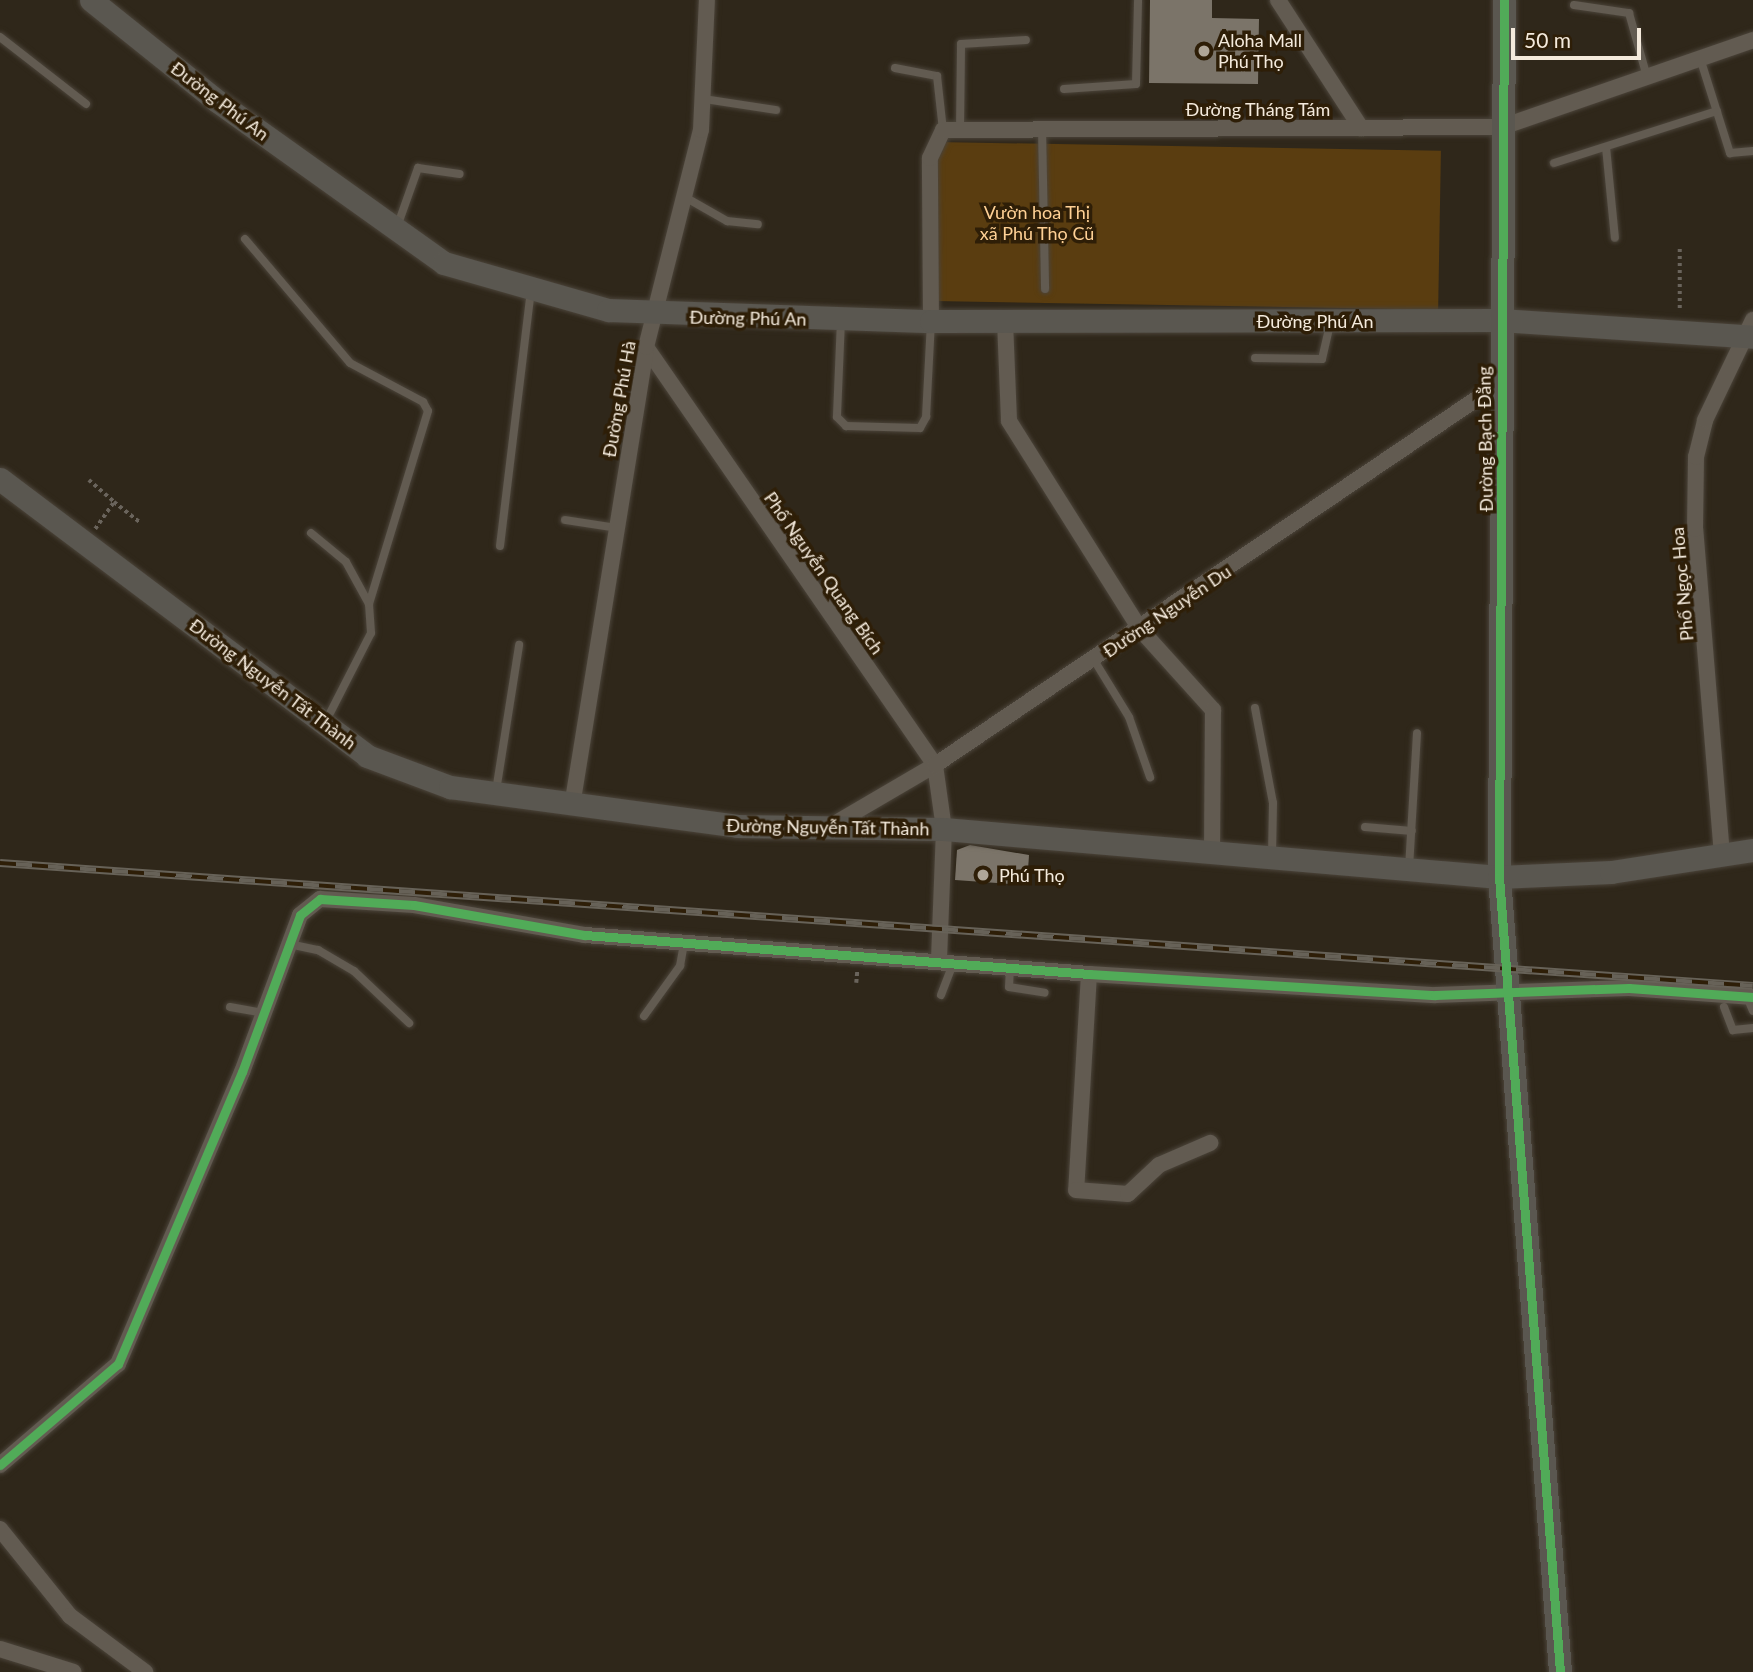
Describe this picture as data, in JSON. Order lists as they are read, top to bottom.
{
  "streets": {
    "street": [
      "Đường Phú An",
      "Đường Tháng Tám",
      "Đường Phú Hà",
      "Đường Bạch Đằng",
      "Phố Nguyễn Quang Bích",
      "Phố Ngọc Hoa",
      "Đường Nguyễn Du",
      "Đường Nguyễn Tất Thành"
    ]
  },
  "crossings": [
    ["Đường Phú An", "Đường Phú Hà"],
    ["Đường Phú An", "Đường Bạch Đằng"],
    ["Đường Tháng Tám", "Đường Bạch Đằng"],
    ["Đường Phú Hà", "Phố Nguyễn Quang Bích"],
    ["Đường Phú Hà", "Đường Nguyễn Tất Thành"],
    ["Đường Bạch Đằng", "Đường Nguyễn Du"],
    ["Đường Bạch Đằng", "Đường Nguyễn Tất Thành"],
    ["Phố Nguyễn Quang Bích", "Đường Nguyễn Du"],
    ["Phố Nguyễn Quang Bích", "Đường Nguyễn Tất Thành"],
    ["Phố Ngọc Hoa", "Đường Nguyễn Tất Thành"],
    ["Đường Nguyễn Du", "Đường Nguyễn Tất Thành"]
  ],
  "parks": ["Vườn hoa Thị xã Phú Thọ Cũ"],
  "places": ["Aloha Mall Phú Thọ", "Phú Thọ"],
  "scale_bar": "50 m"
}
